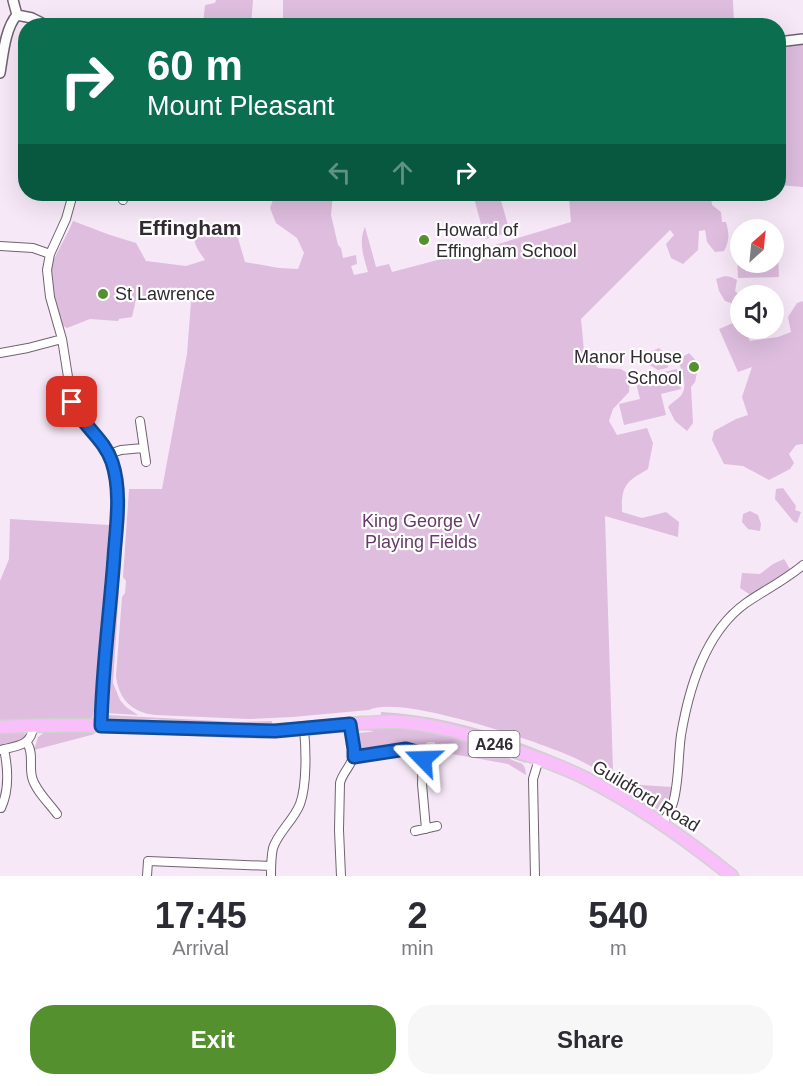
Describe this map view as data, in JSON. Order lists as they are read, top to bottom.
{
  "streets": {
    "main road": ["A246", "Guildford Road"]
  },
  "districts": ["Effingham"],
  "parks": ["King George V Playing Fields"],
  "places": ["Howard of Effingham School", "St Lawrence", "Manor House School"],
  "north": "top right",
  "page": {
    "turn": ["60 m", "Mount Pleasant"],
    "eta": [
      "17:45",
      "Arrival",
      "2",
      "min",
      "540",
      "m"
    ],
    "buttons": ["Exit", "Share"]
  }
}
